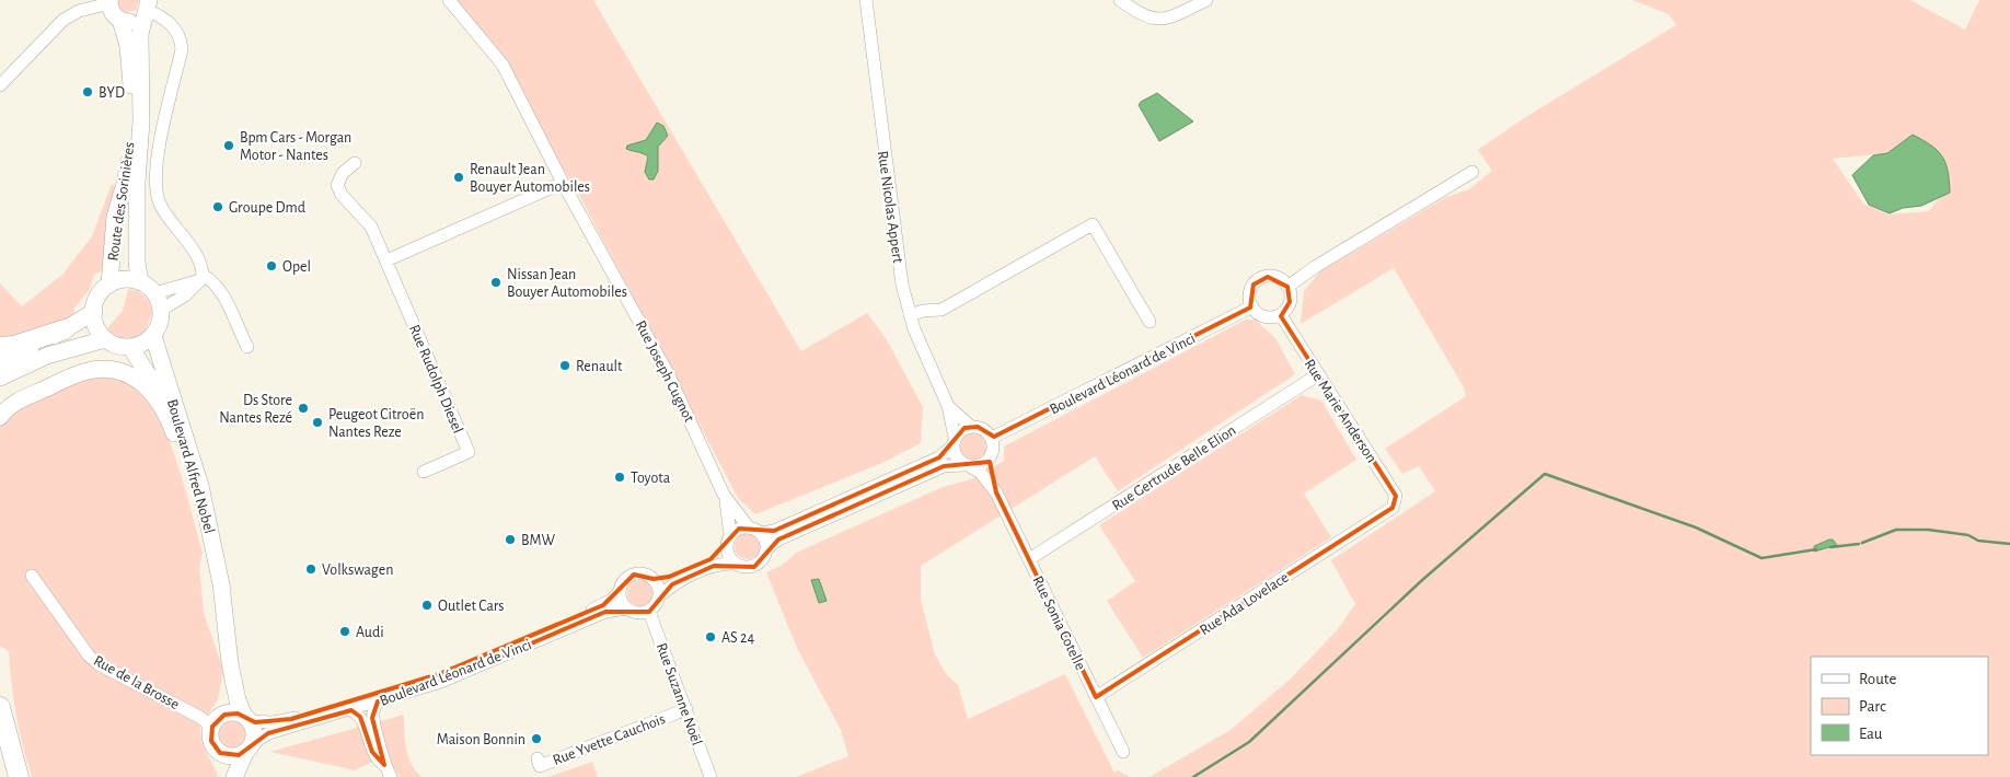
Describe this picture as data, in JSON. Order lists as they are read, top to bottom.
{
  "streets": {
    "main road": ["Route des Sorinières", "Boulevard Alfred Nobel"],
    "street": [
      "Rue Nicolas Appert",
      "Rue Joseph Cugnot",
      "Boulevard Léonard de Vinci",
      "Rue Rudolph Diesel",
      "Rue Marie Anderson",
      "Rue Gertrude Belle Elion",
      "Rue Ada Lovelace",
      "Rue Sonia Cotelle",
      "Rue de la Brosse",
      "Rue Suzanne Noël",
      "Rue Yvette Cauchois"
    ]
  },
  "crossings": [
    ["Route des Sorinières", "Boulevard Alfred Nobel"],
    ["Boulevard Léonard de Vinci", "Rue Marie Anderson"],
    ["Boulevard Léonard de Vinci", "Boulevard Alfred Nobel"],
    ["Boulevard Léonard de Vinci", "Rue de la Brosse"],
    ["Boulevard Léonard de Vinci", "Rue Suzanne Noël"],
    ["Rue Marie Anderson", "Rue Gertrude Belle Elion"],
    ["Rue Marie Anderson", "Rue Ada Lovelace"],
    ["Boulevard Alfred Nobel", "Rue de la Brosse"],
    ["Rue Gertrude Belle Elion", "Rue Sonia Cotelle"],
    ["Rue Ada Lovelace", "Rue Sonia Cotelle"],
    ["Rue Suzanne Noël", "Rue Yvette Cauchois"]
  ],
  "places": [
    "BYD",
    "Bpm Cars - Morgan Motor - Nantes",
    "Renault Jean Bouyer Automobiles",
    "Groupe Dmd",
    "Opel",
    "Nissan Jean Bouyer Automobiles",
    "Renault",
    "Ds Store Nantes Rezé",
    "Peugeot Citroën Nantes Reze",
    "Toyota",
    "BMW",
    "Volkswagen",
    "Outlet Cars",
    "Audi",
    "AS 24",
    "Maison Bonnin"
  ],
  "legend": ["Route", "Parc", "Eau"]
}
